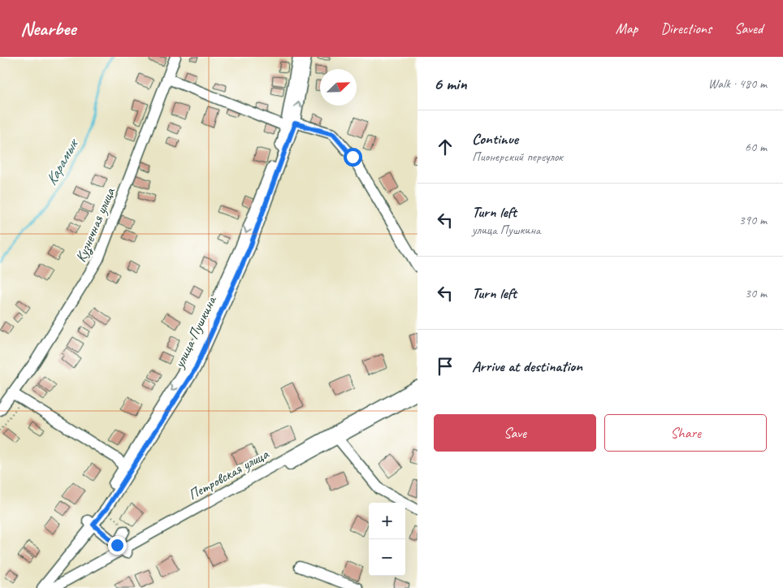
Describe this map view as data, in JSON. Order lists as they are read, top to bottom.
{
  "streets": {
    "street": ["Кузнечная улица", "улица Пушкина", "Петровская улица"]
  },
  "water": ["Карамык"],
  "north": "top right",
  "page": {
    "header": "Nearbee",
    "nav": ["Map", "Directions", "Saved"],
    "heading": ["6 min", "Walk · 480 m"],
    "list": [
      ["Continue", "Пионерский переулок", "60 m"],
      ["Turn left", "улица Пушкина", "390 m"],
      ["Turn left", "30 m"],
      "Arrive at destination"
    ],
    "buttons": ["Save", "Share"],
    "map_buttons": ["+", "−"]
  }
}
